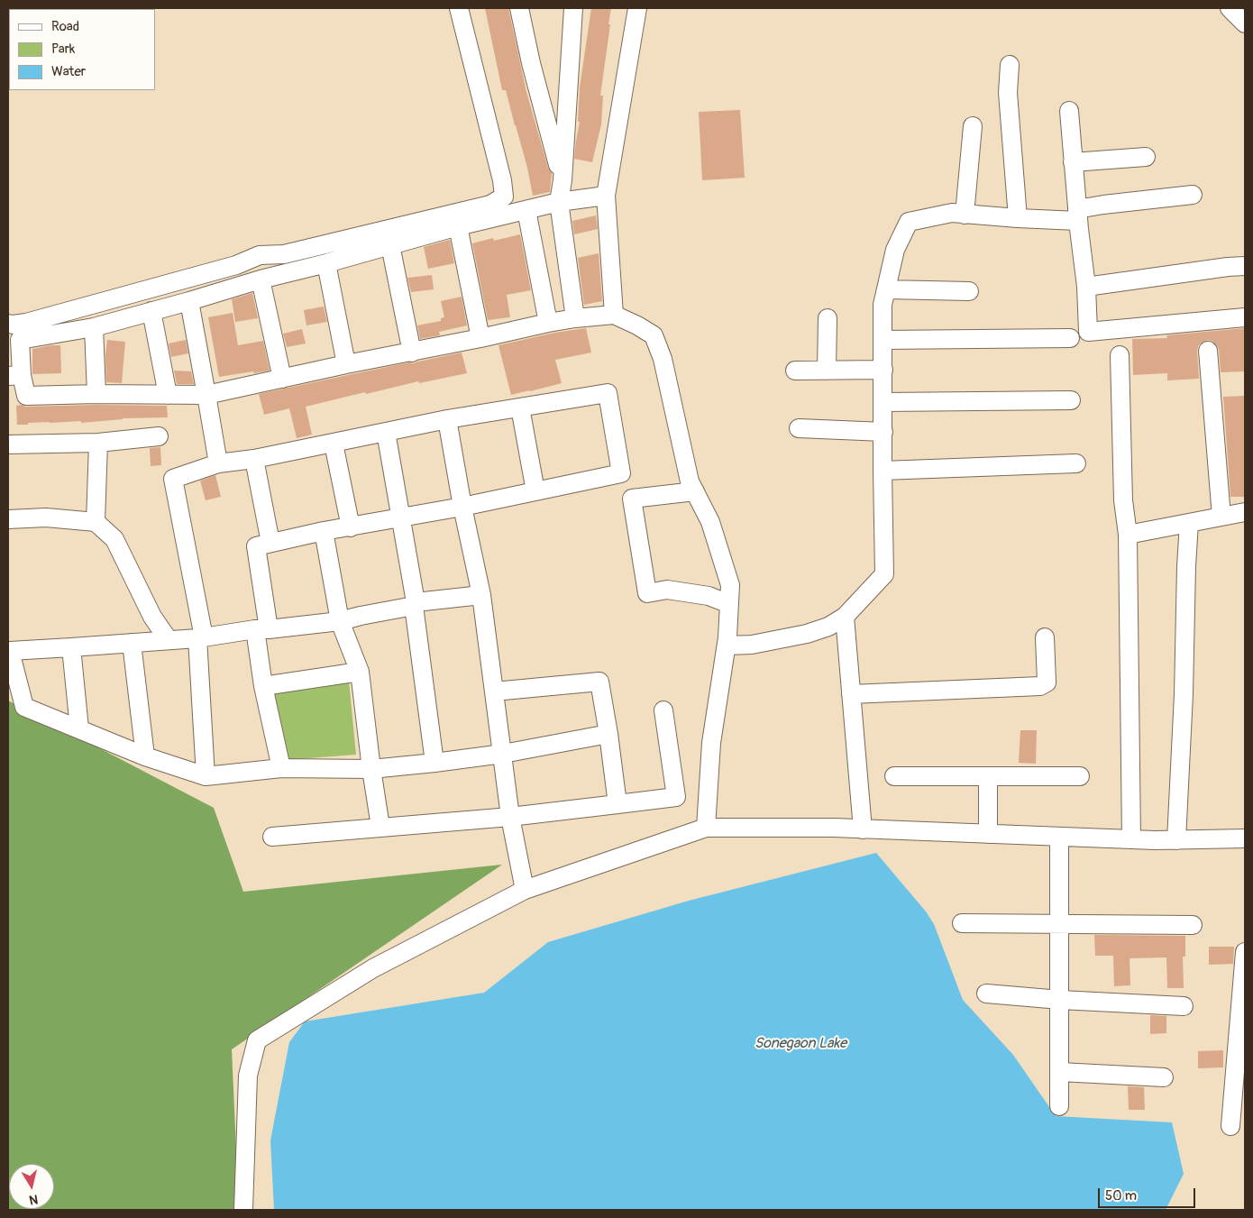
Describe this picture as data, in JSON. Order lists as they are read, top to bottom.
{
  "water": ["Sonegaon Lake"],
  "legend": ["Road", "Park", "Water"],
  "scale_bar": "50 m",
  "north": "bottom"
}
